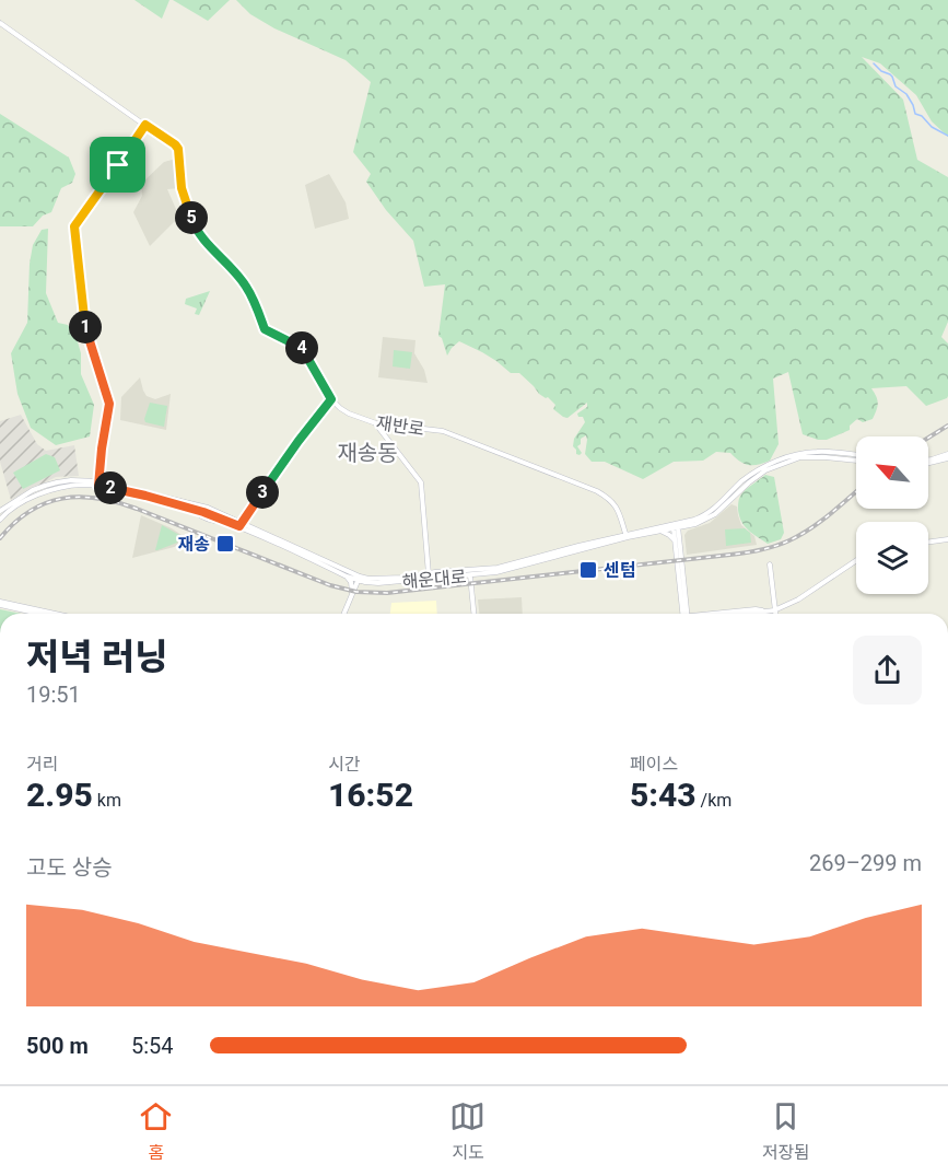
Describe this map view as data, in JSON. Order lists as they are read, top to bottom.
{
  "streets": {
    "main road": ["재반로", "해운대로"]
  },
  "crossings": [
    ["재반로", "해운대로"]
  ],
  "districts": ["재송동"],
  "places": {
    "transit": ["재송", "센텀"]
  },
  "north": "top left",
  "page": {
    "pins": [
      "5",
      "1",
      "4",
      "2",
      "3"
    ],
    "heading": ["저녁 러닝", "19:51"],
    "stats": [
      ["거리", "2.95 km"],
      ["시간", "16:52"],
      ["페이스", "5:43 /km"]
    ],
    "chart": ["고도 상승", "269–299 m"],
    "list": [
      {
        "name": "500 m",
        "note": "5:54"
      }
    ],
    "tabs": ["홈", "지도", "저장됨"]
  }
}
